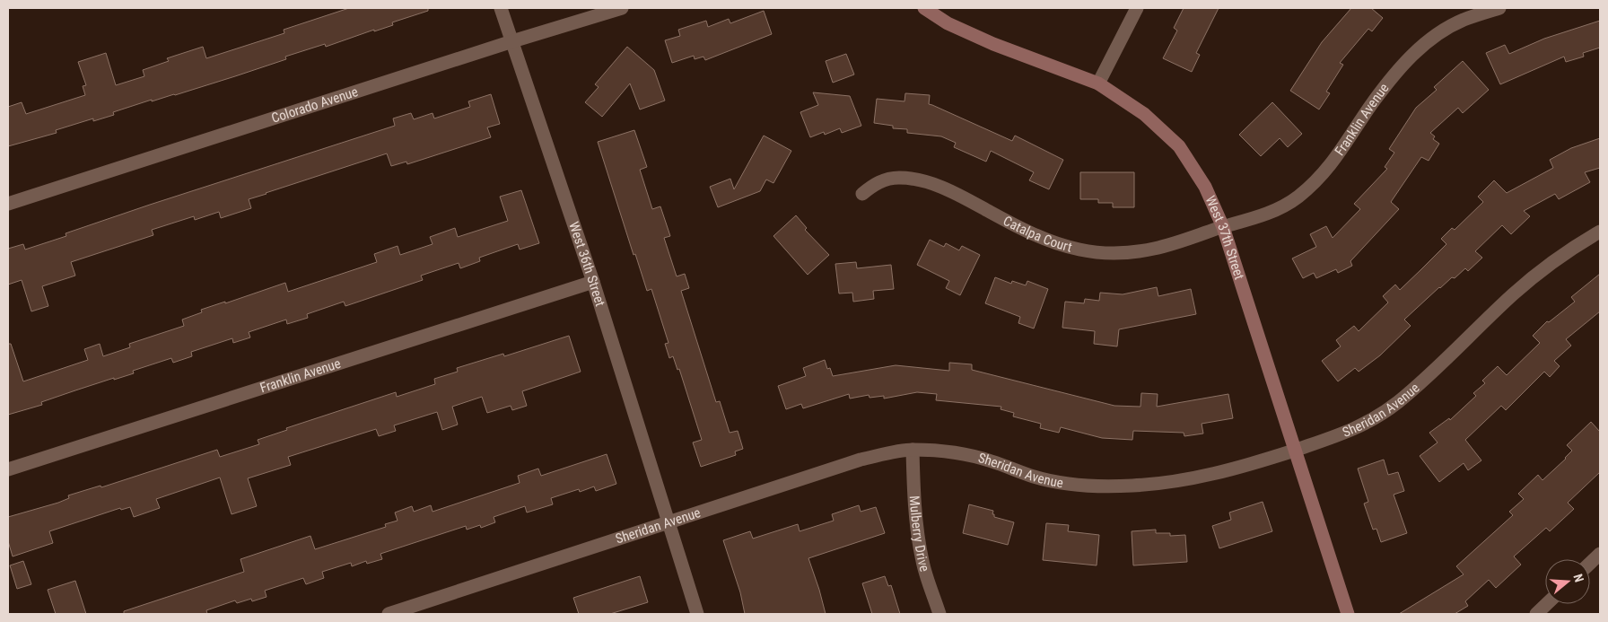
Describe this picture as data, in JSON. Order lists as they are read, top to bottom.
{
  "streets": {
    "street": [
      "Colorado Avenue",
      "Franklin Avenue",
      "Catalpa Court",
      "West 37th Street",
      "West 36th Street",
      "Sheridan Avenue",
      "Mulberry Drive"
    ]
  },
  "crossings": [
    ["Colorado Avenue", "West 36th Street"],
    ["Franklin Avenue", "Catalpa Court"],
    ["Franklin Avenue", "West 37th Street"],
    ["Franklin Avenue", "West 36th Street"],
    ["Catalpa Court", "West 37th Street"],
    ["West 37th Street", "Sheridan Avenue"],
    ["West 36th Street", "Sheridan Avenue"],
    ["Sheridan Avenue", "Mulberry Drive"]
  ],
  "north": "right"
}
